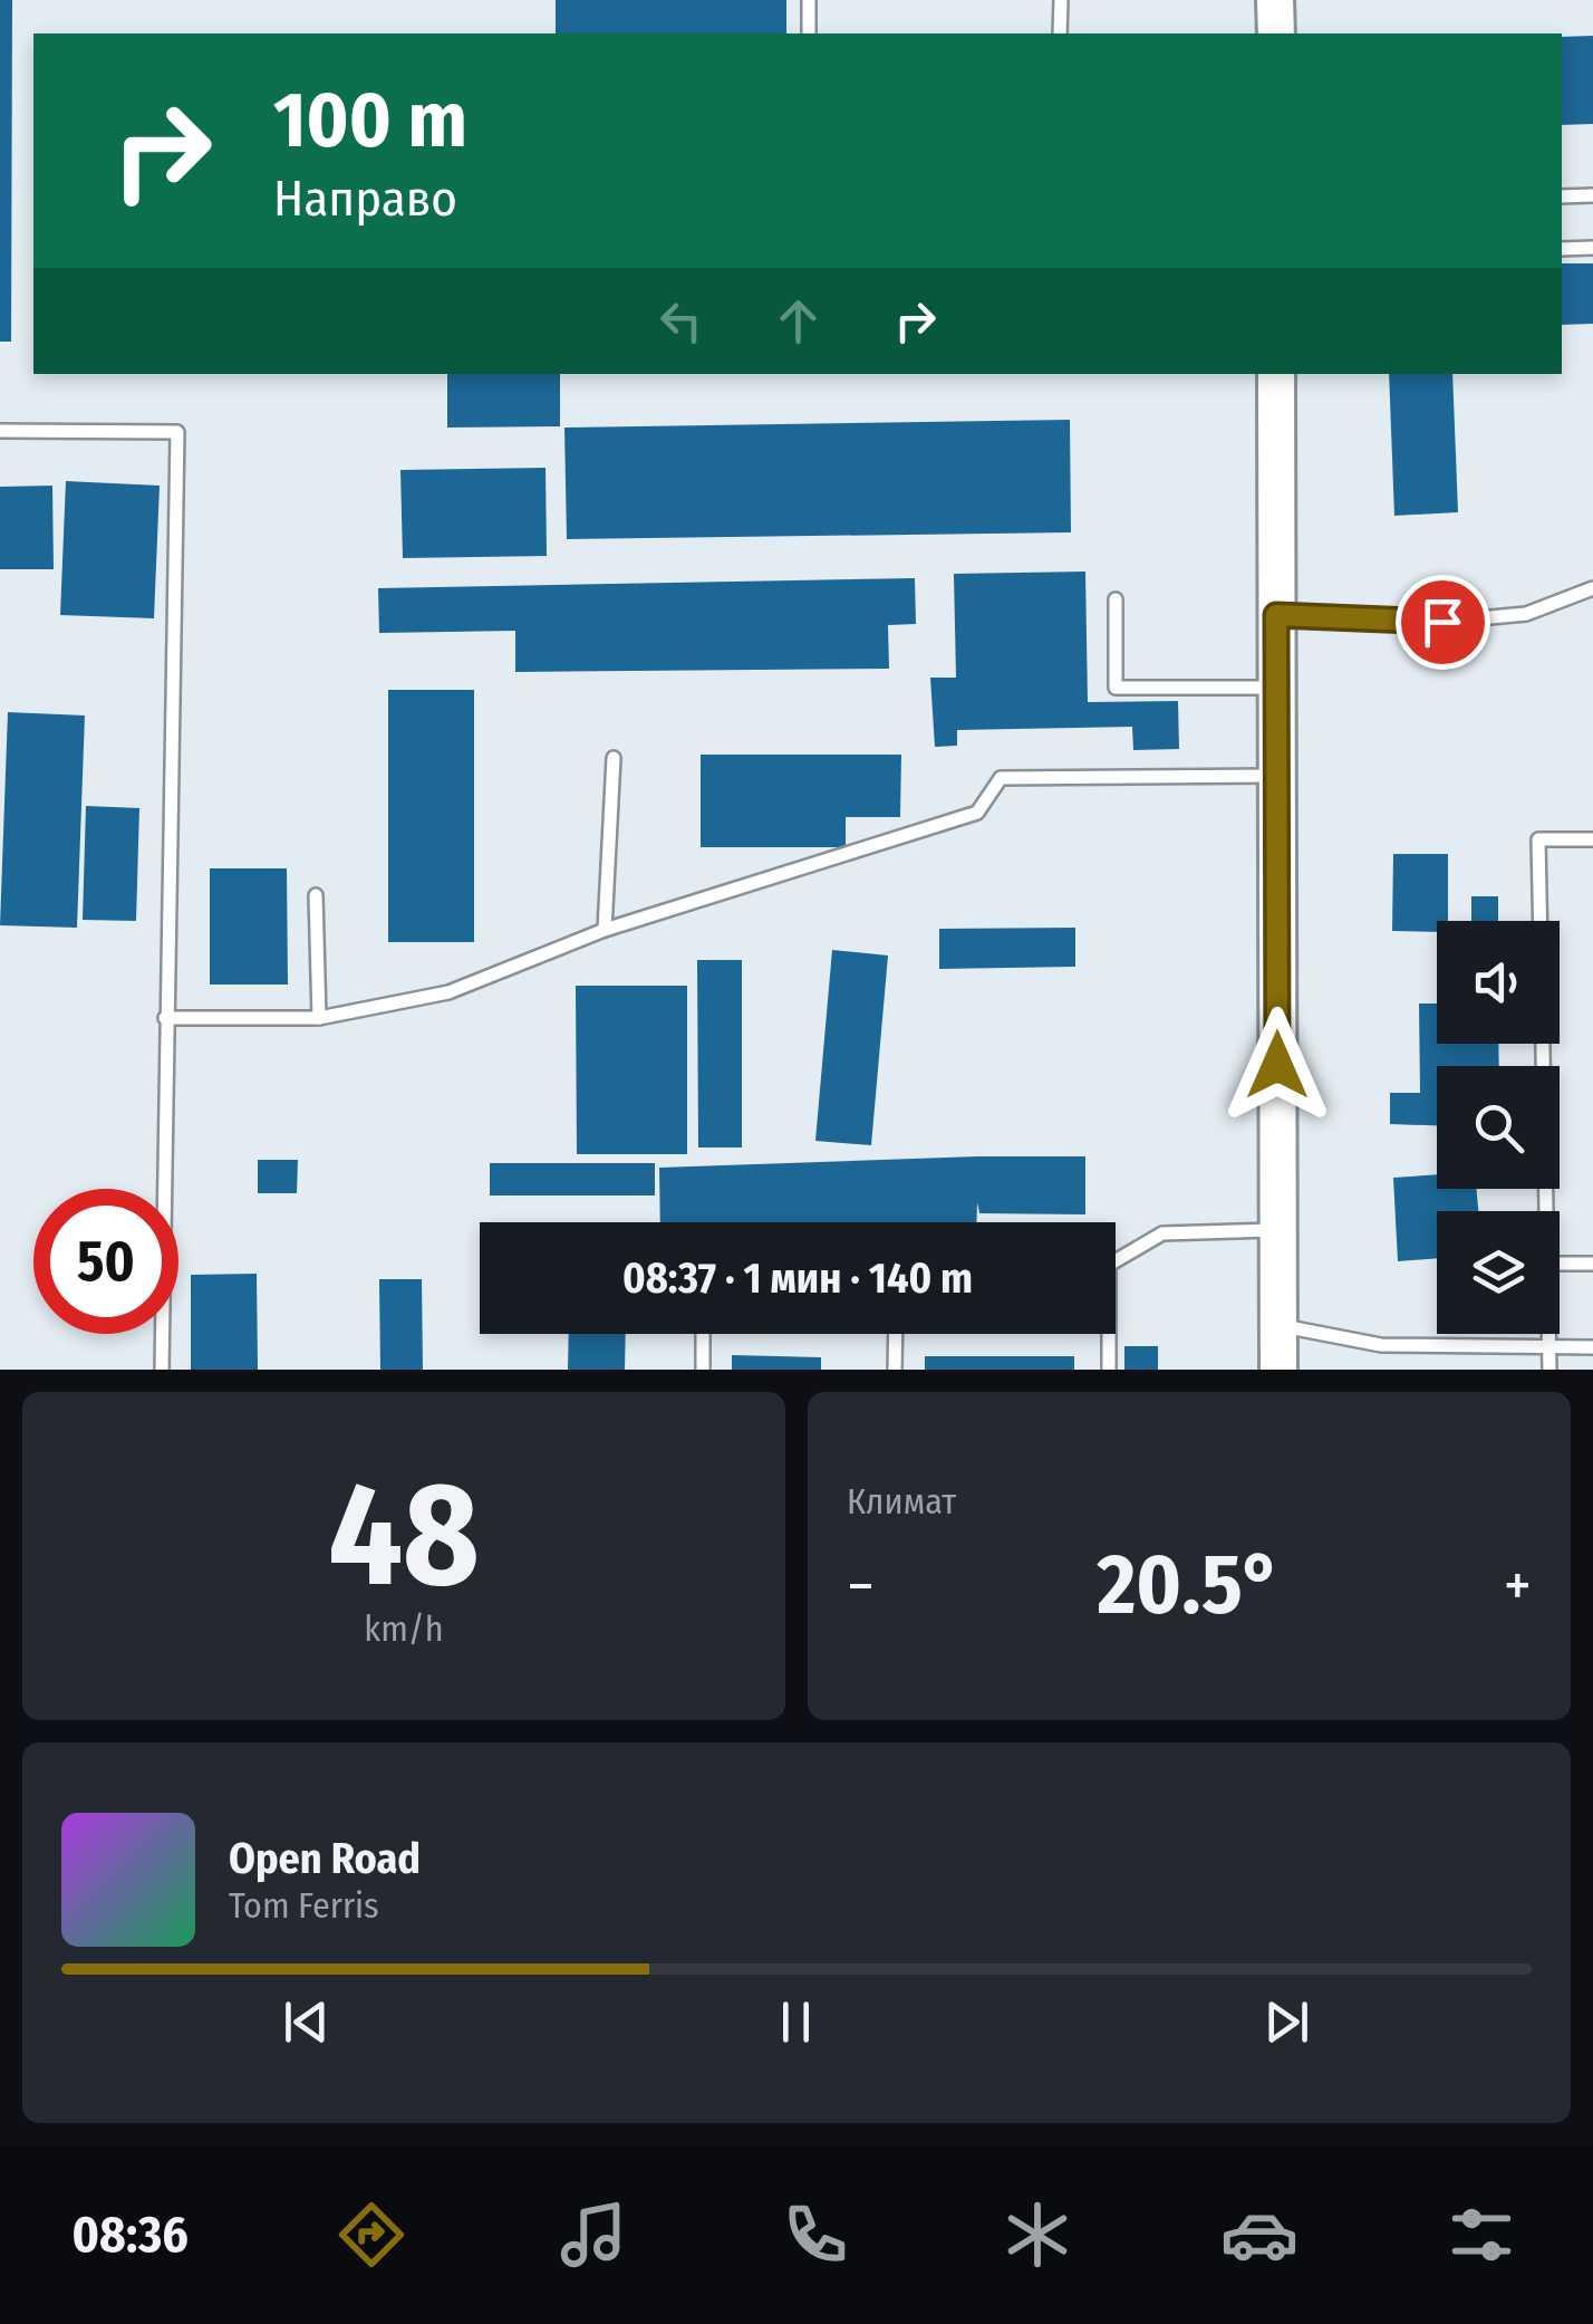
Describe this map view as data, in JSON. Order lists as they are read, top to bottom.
{
  "page": {
    "turn": ["100 m", "Направо"],
    "limit": "50",
    "trip": "08:37 · 1 мин · 140 m",
    "tile": [
      ["48", "km/h"],
      "Климат"
    ],
    "heat": ["−", "20.5°", "+"],
    "song": ["Open Road", "Tom Ferris"],
    "tabs": "08:36"
  }
}
